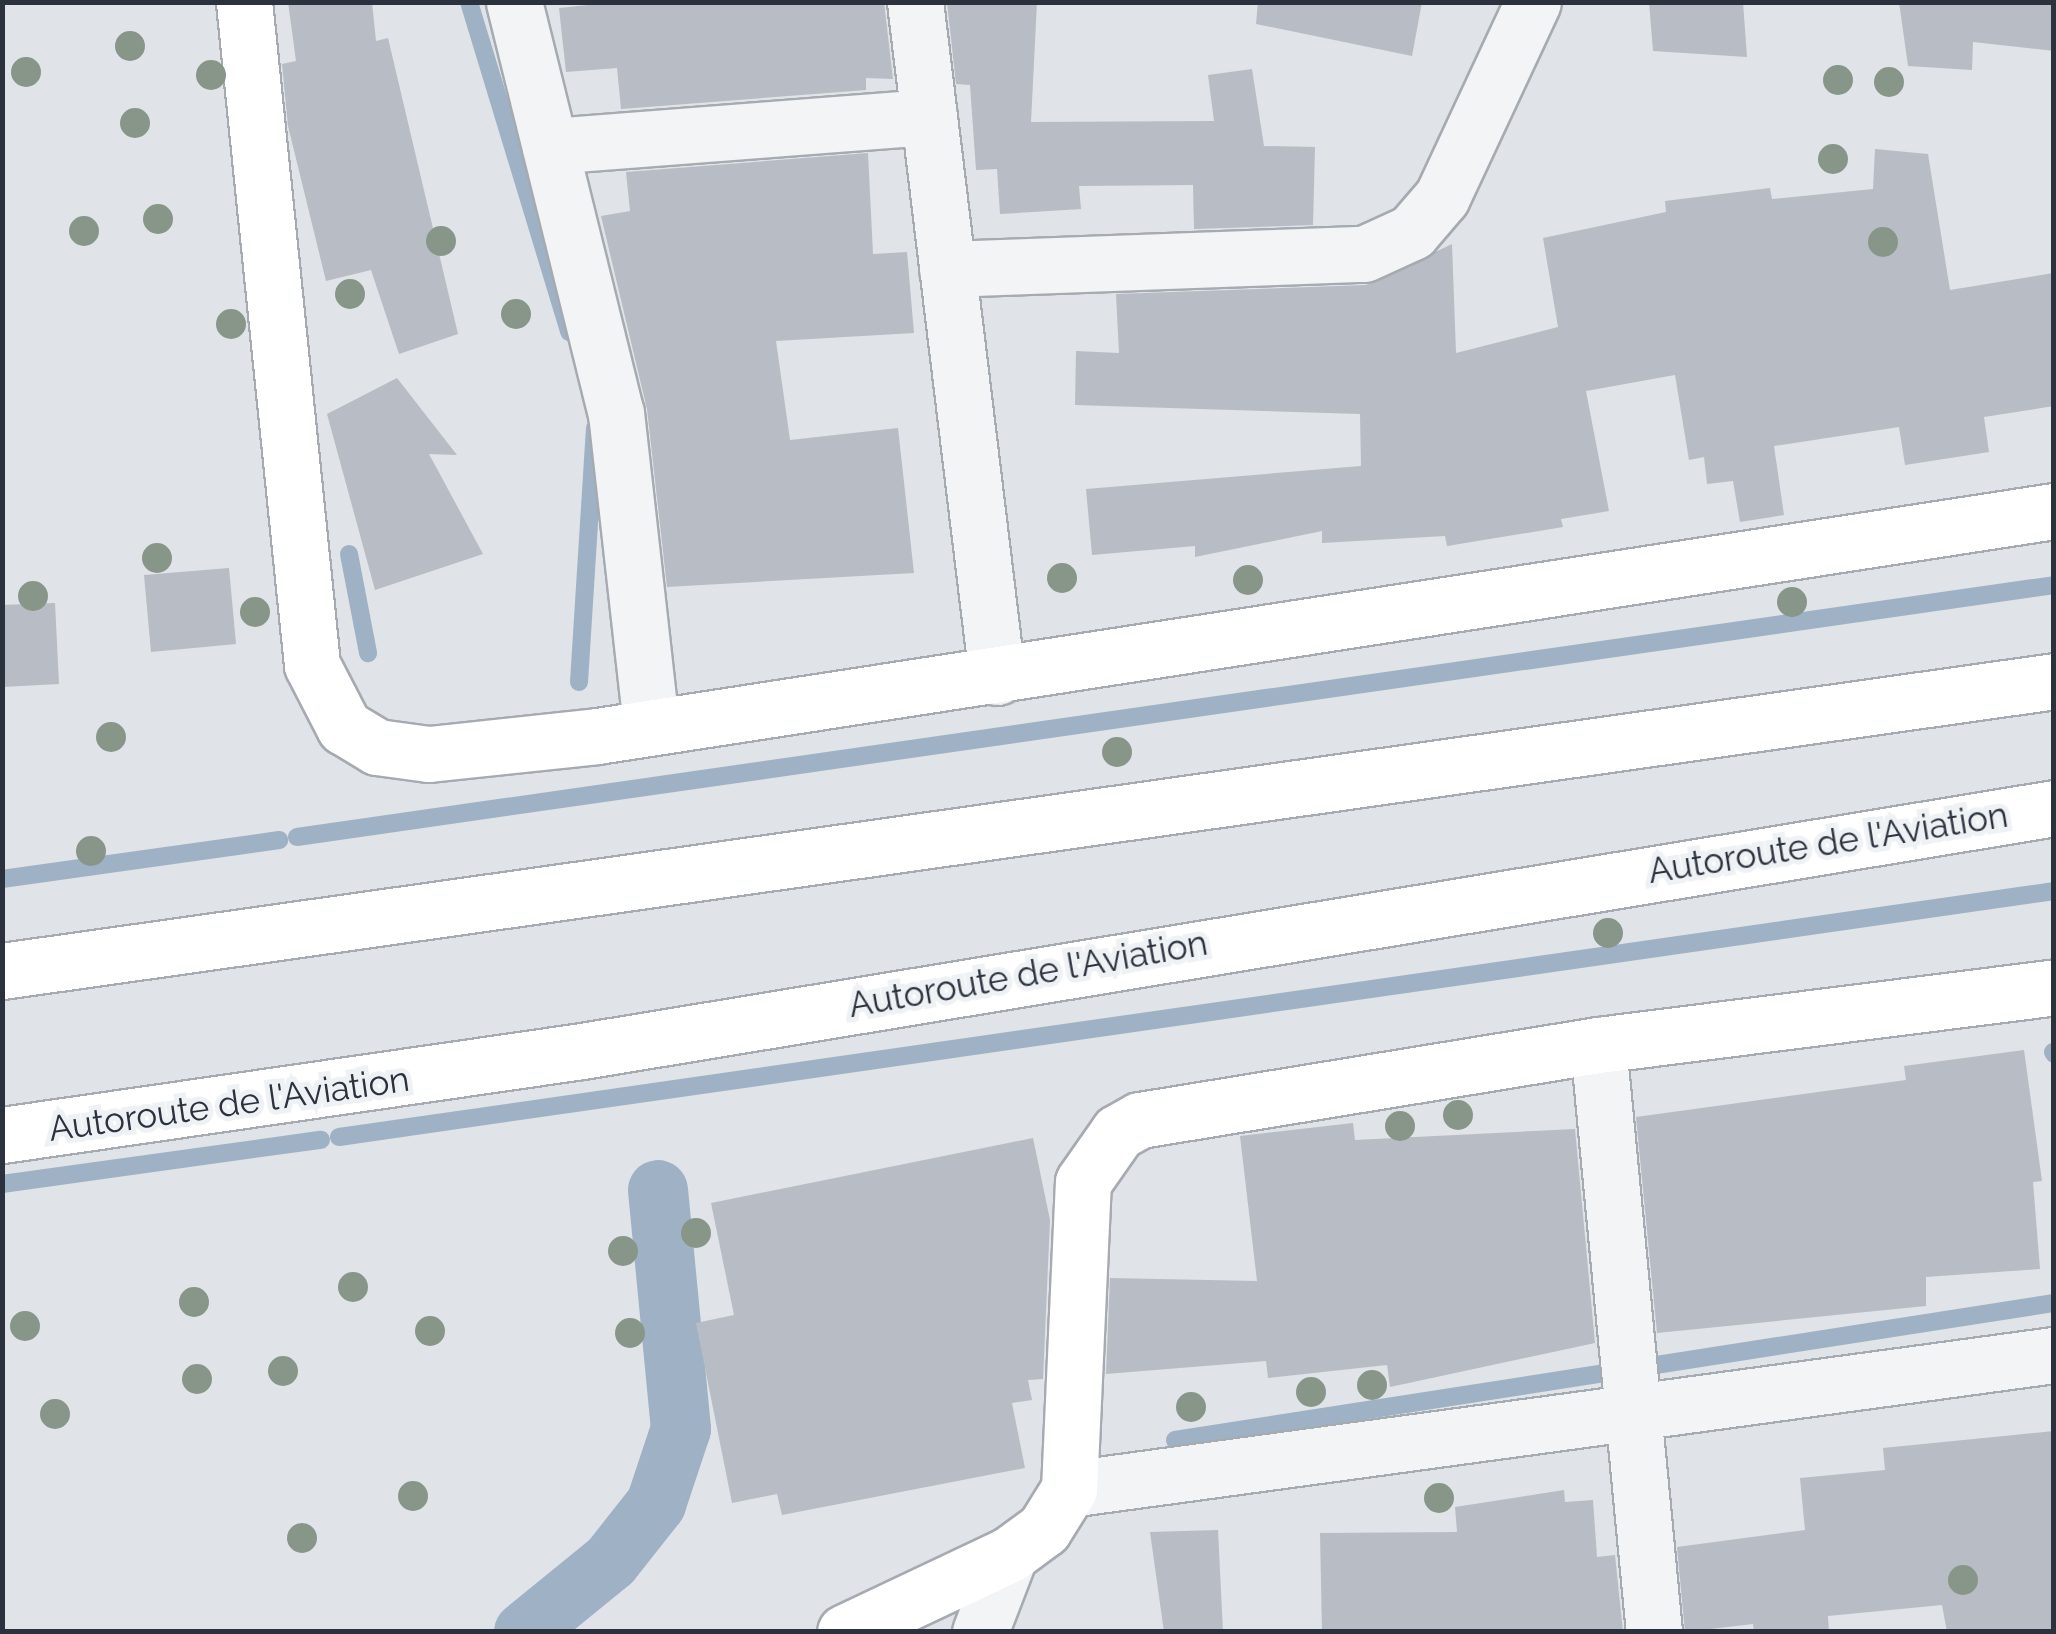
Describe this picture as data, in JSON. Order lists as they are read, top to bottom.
{
  "streets": {
    "main road": ["Autoroute de l'Aviation"]
  }
}
